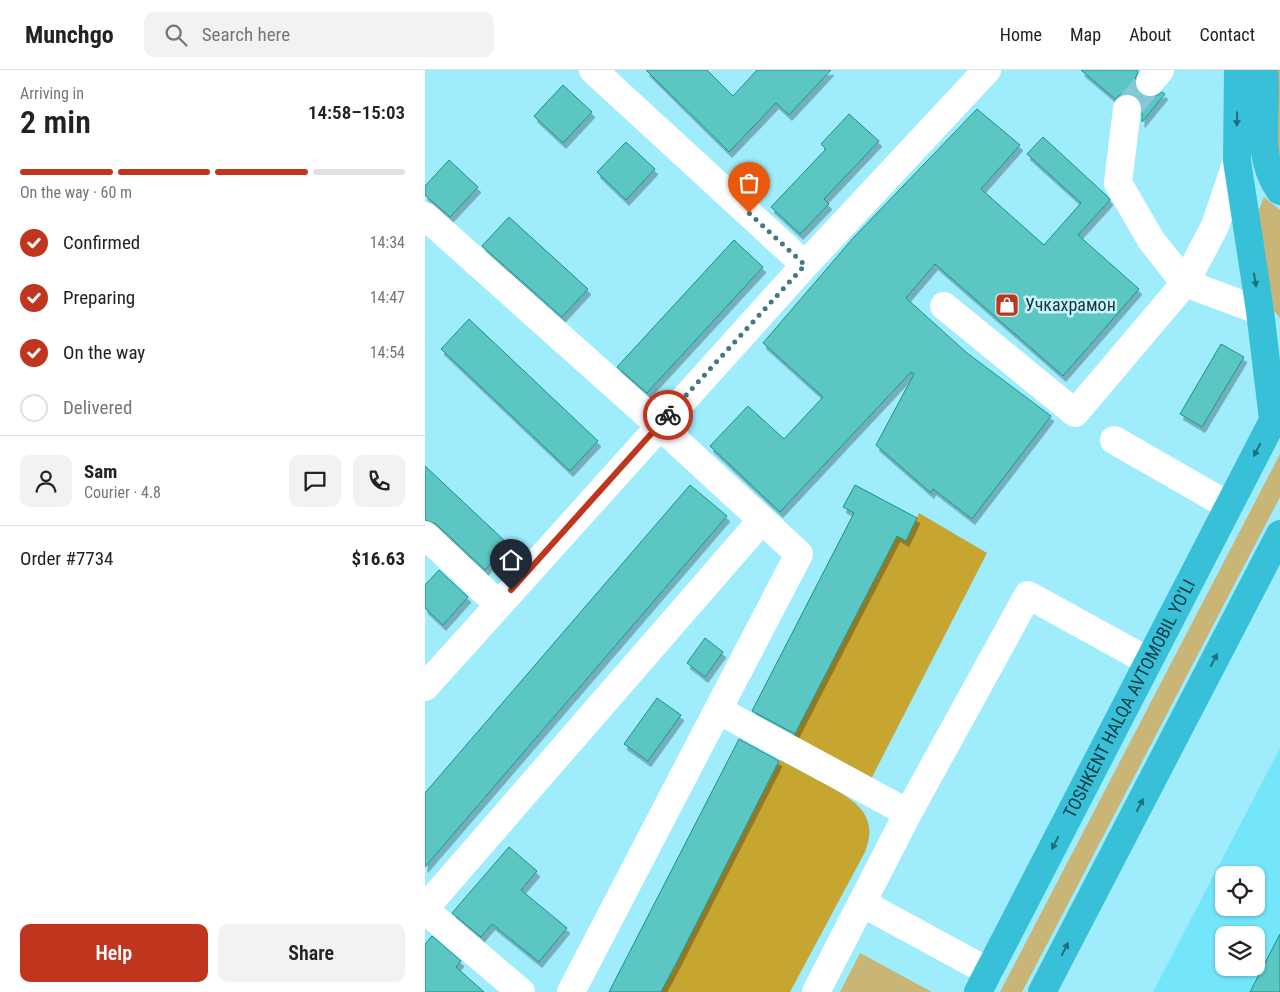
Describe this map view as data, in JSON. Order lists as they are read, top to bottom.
{
  "streets": {
    "highway": ["TOSHKENT HALQA AVTOMOBIL YO'LI"]
  },
  "places": {
    "shop": ["Учкахрамон"]
  },
  "page": {
    "header": "Munchgo",
    "search": "Search here",
    "nav": [
      "Home",
      "Map",
      "About",
      "Contact"
    ],
    "heading": ["2 min", "Arriving in", "14:58–15:03"],
    "panel": [
      "Sam",
      "Courier · 4.8",
      "Order #7734",
      "$16.63"
    ],
    "bar": "On the way · 60 m",
    "list": [
      ["Confirmed", "14:34"],
      ["Preparing", "14:47"],
      ["On the way", "14:54"],
      "Delivered"
    ],
    "buttons": ["Help", "Share"]
  }
}
